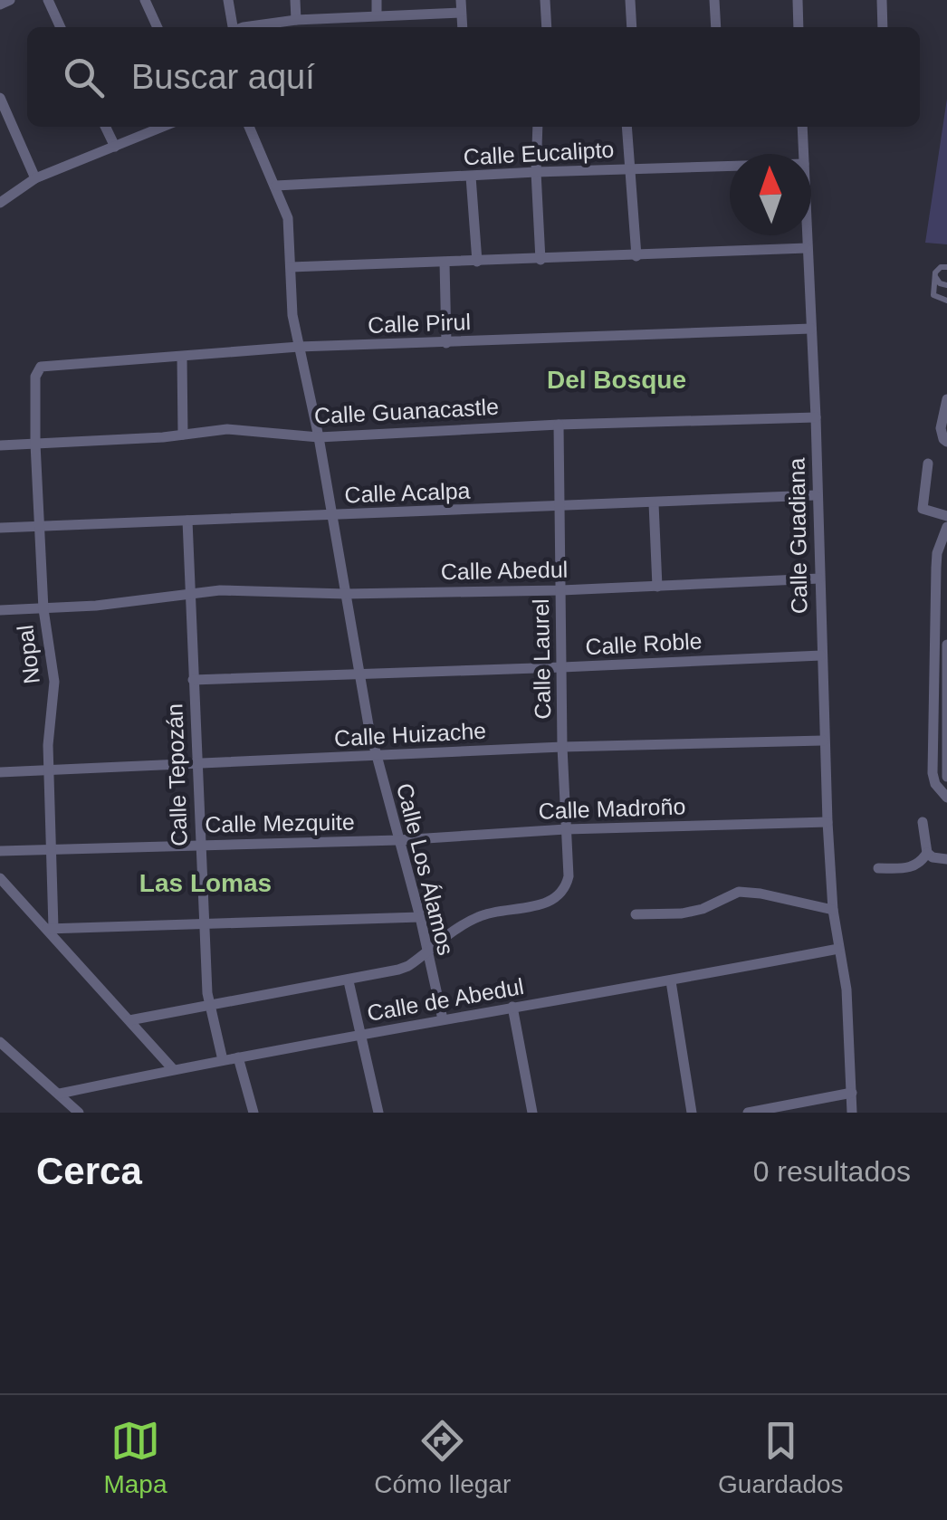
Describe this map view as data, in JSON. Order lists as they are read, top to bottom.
{
  "streets": {
    "street": [
      "Calle Eucalipto",
      "Calle Pirul",
      "Calle Guanacastle",
      "Calle Acalpa",
      "Calle Guadiana",
      "Calle Abedul",
      "Calle Roble",
      "Nopal",
      "Calle Laurel",
      "Calle Huizache",
      "Calle Tepozán",
      "Calle Madroño",
      "Calle Mezquite",
      "Calle Los Álamos",
      "Calle de Abedul"
    ]
  },
  "crossings": [
    ["Calle Eucalipto", "Calle Los Álamos"],
    ["Calle Pirul", "Calle Guadiana"],
    ["Calle Pirul", "Nopal"],
    ["Calle Pirul", "Calle Los Álamos"],
    ["Calle Guanacastle", "Calle Guadiana"],
    ["Calle Guanacastle", "Nopal"],
    ["Calle Guanacastle", "Calle Laurel"],
    ["Calle Guanacastle", "Calle Los Álamos"],
    ["Calle Acalpa", "Calle Guadiana"],
    ["Calle Acalpa", "Nopal"],
    ["Calle Acalpa", "Calle Laurel"],
    ["Calle Acalpa", "Calle Tepozán"],
    ["Calle Acalpa", "Calle Los Álamos"],
    ["Calle Guadiana", "Calle Abedul"],
    ["Calle Guadiana", "Calle Roble"],
    ["Calle Guadiana", "Calle Huizache"],
    ["Calle Guadiana", "Calle Madroño"],
    ["Calle Guadiana", "Calle de Abedul"],
    ["Calle Abedul", "Nopal"],
    ["Calle Abedul", "Calle Laurel"],
    ["Calle Abedul", "Calle Tepozán"],
    ["Calle Abedul", "Calle Los Álamos"],
    ["Calle Roble", "Calle Laurel"],
    ["Calle Roble", "Calle Tepozán"],
    ["Calle Roble", "Calle Los Álamos"],
    ["Nopal", "Calle Huizache"],
    ["Nopal", "Calle Mezquite"],
    ["Calle Laurel", "Calle Huizache"],
    ["Calle Laurel", "Calle Madroño"],
    ["Calle Laurel", "Calle Los Álamos"],
    ["Calle Huizache", "Calle Tepozán"],
    ["Calle Huizache", "Calle Los Álamos"],
    ["Calle Tepozán", "Calle Mezquite"],
    ["Calle Tepozán", "Calle de Abedul"],
    ["Calle Madroño", "Calle Mezquite"],
    ["Calle Madroño", "Calle Los Álamos"],
    ["Calle Mezquite", "Calle Los Álamos"],
    ["Calle Los Álamos", "Calle de Abedul"]
  ],
  "districts": ["Del Bosque", "Las Lomas"],
  "north": "top",
  "page": {
    "search": "Buscar aquí",
    "heading": ["Cerca", "0 resultados"],
    "nav": ["Mapa", "Cómo llegar", "Guardados"]
  }
}
